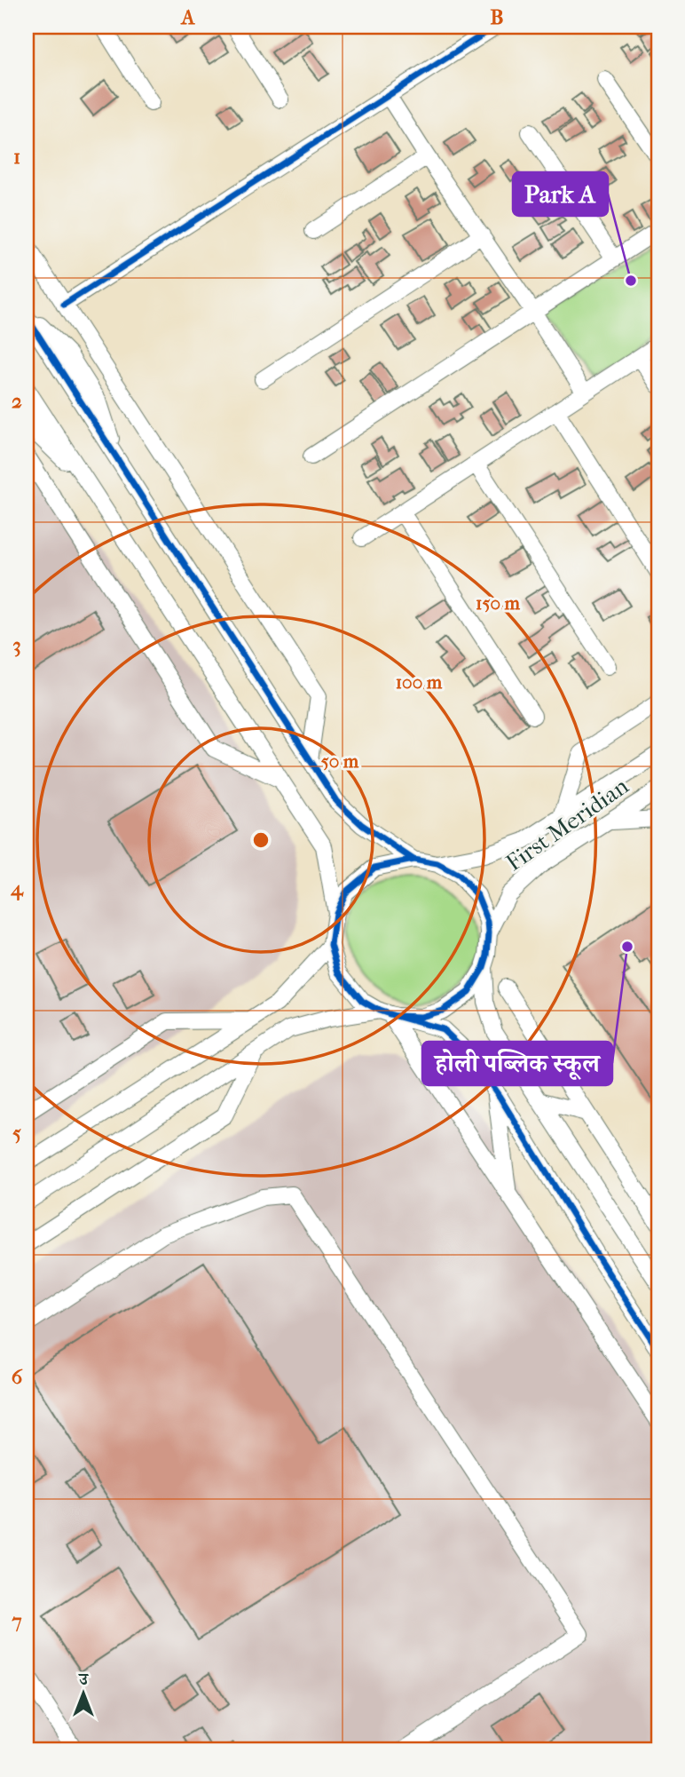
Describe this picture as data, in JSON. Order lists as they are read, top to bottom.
{
  "streets": {
    "street": ["First Meridian"]
  },
  "places": ["Park A", "होली पब्लिक स्कूल"],
  "north": "top",
  "grid": {
    "columns": ["A", "B"],
    "rows": [
      "1",
      "2",
      "3",
      "4",
      "5",
      "6",
      "7"
    ]
  },
  "rings": ["150 m", "100 m", "50 m"]
}
